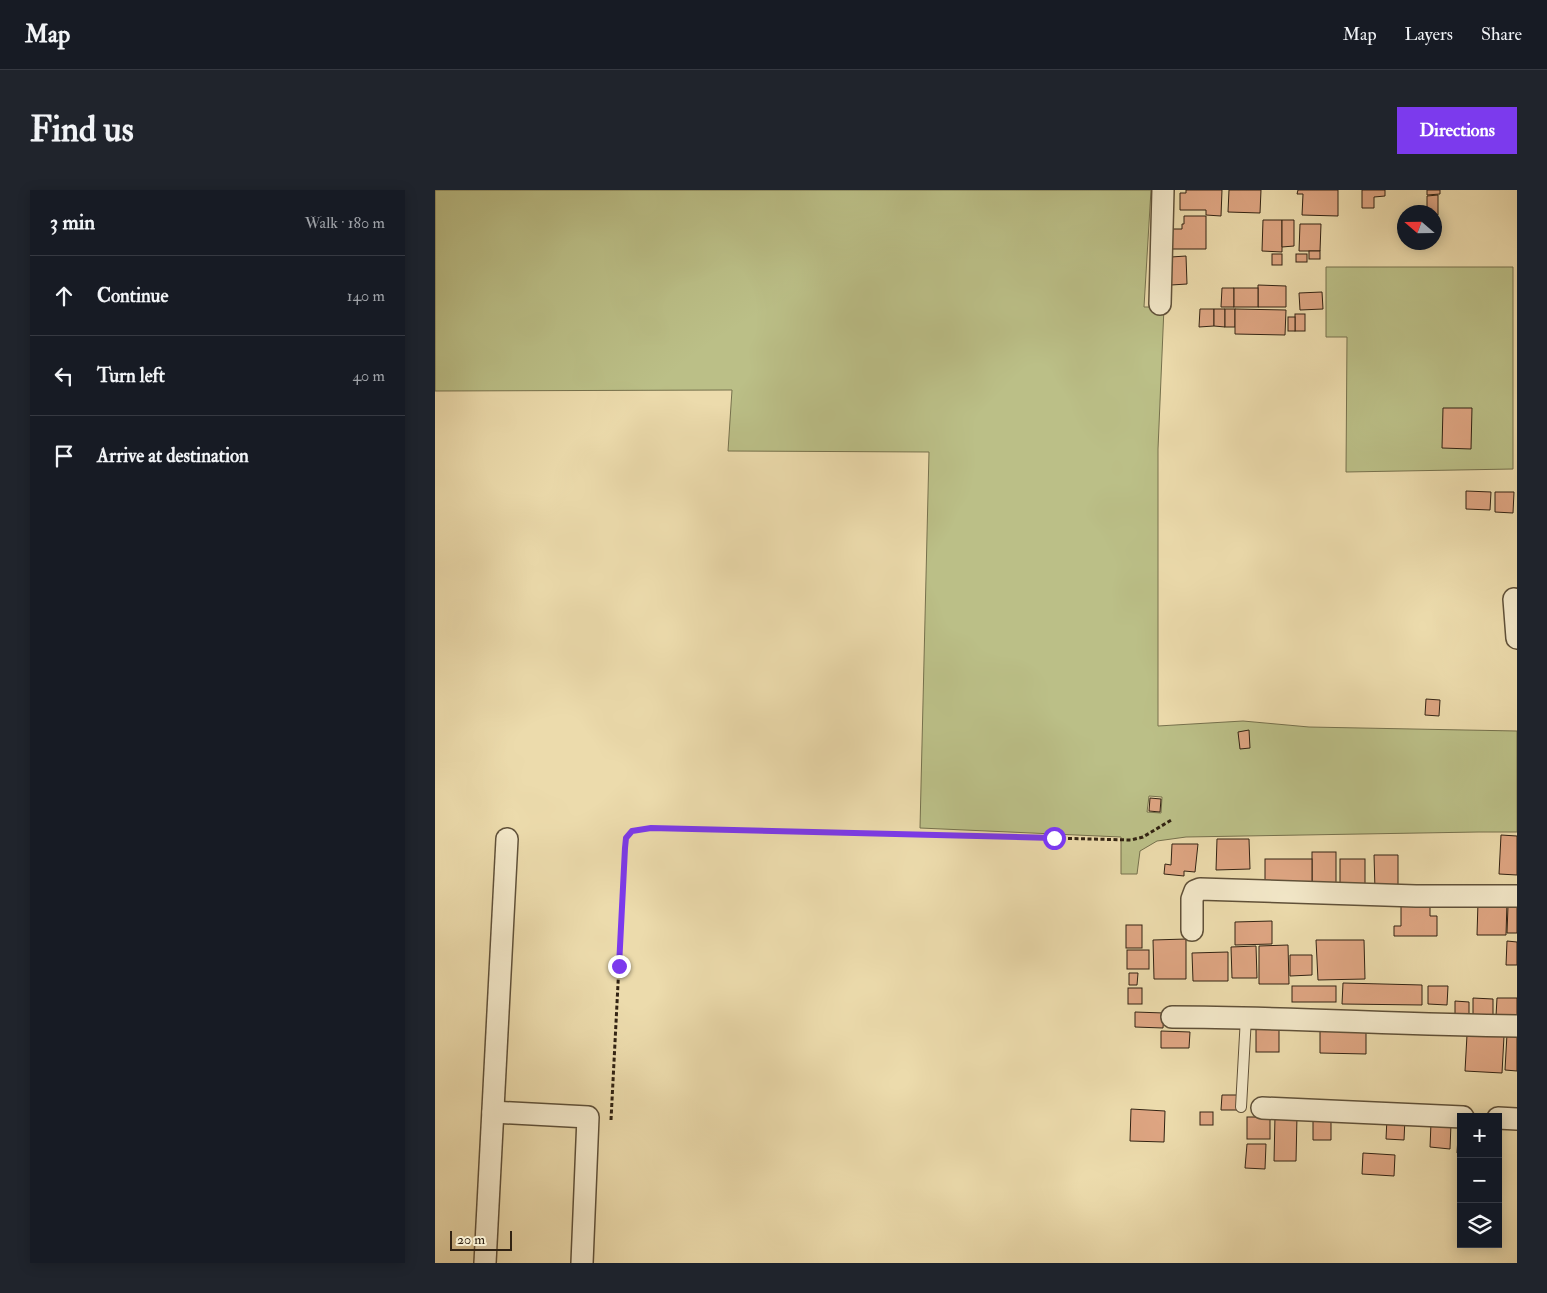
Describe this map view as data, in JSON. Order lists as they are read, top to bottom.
{
  "scale_bar": "20 m",
  "north": "left",
  "page": {
    "header": "Map",
    "nav": ["Map", "Layers", "Share"],
    "buttons": "Directions",
    "title": "Find us",
    "heading": ["3 min", "Walk · 180 m"],
    "list": [
      ["Continue", "140 m"],
      ["Turn left", "40 m"],
      "Arrive at destination"
    ],
    "map_buttons": ["+", "−"],
    "scale": "20 m"
  }
}
